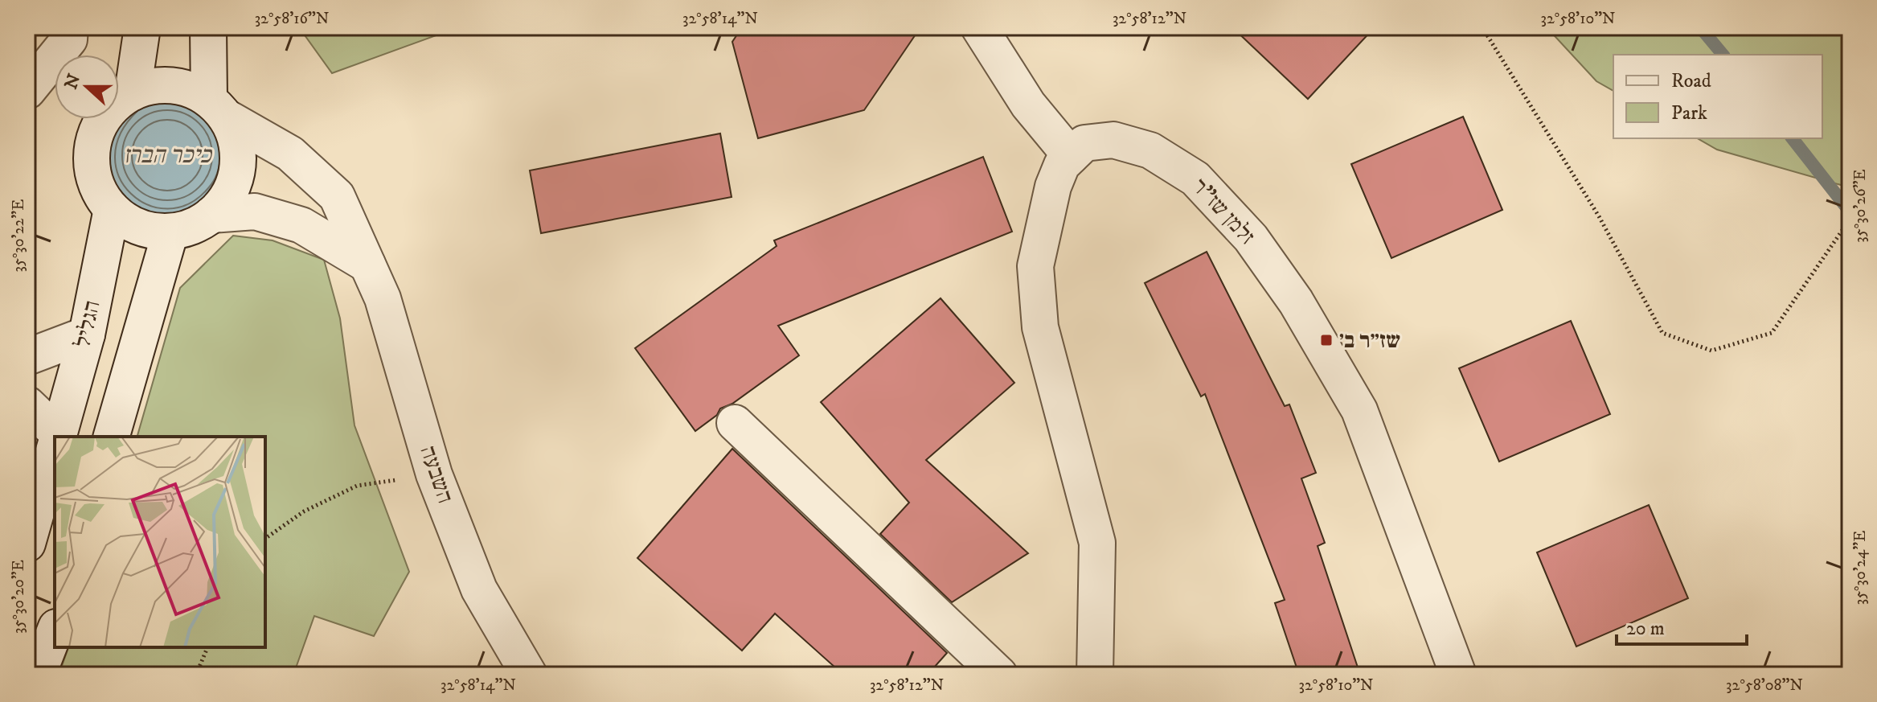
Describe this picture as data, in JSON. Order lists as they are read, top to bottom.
{
  "streets": {
    "street": ["זלמן שז\"ר", "הגליל", "השבעה"]
  },
  "crossings": [
    ["הגליל", "השבעה"]
  ],
  "water": ["כיכר הברז"],
  "places": {
    "transit": ["שז״ר ב׳"]
  },
  "legend": ["Road", "Park"],
  "scale_bar": "20 m",
  "north": "left",
  "coordinates": [
    "32°58'16\"N",
    "32°58'14\"N",
    "32°58'12\"N",
    "32°58'10\"N",
    "35°30'26\"E",
    "35°30'22\"E",
    "35°30'24\"E",
    "35°30'20\"E",
    "32°58'08\"N"
  ]
}
